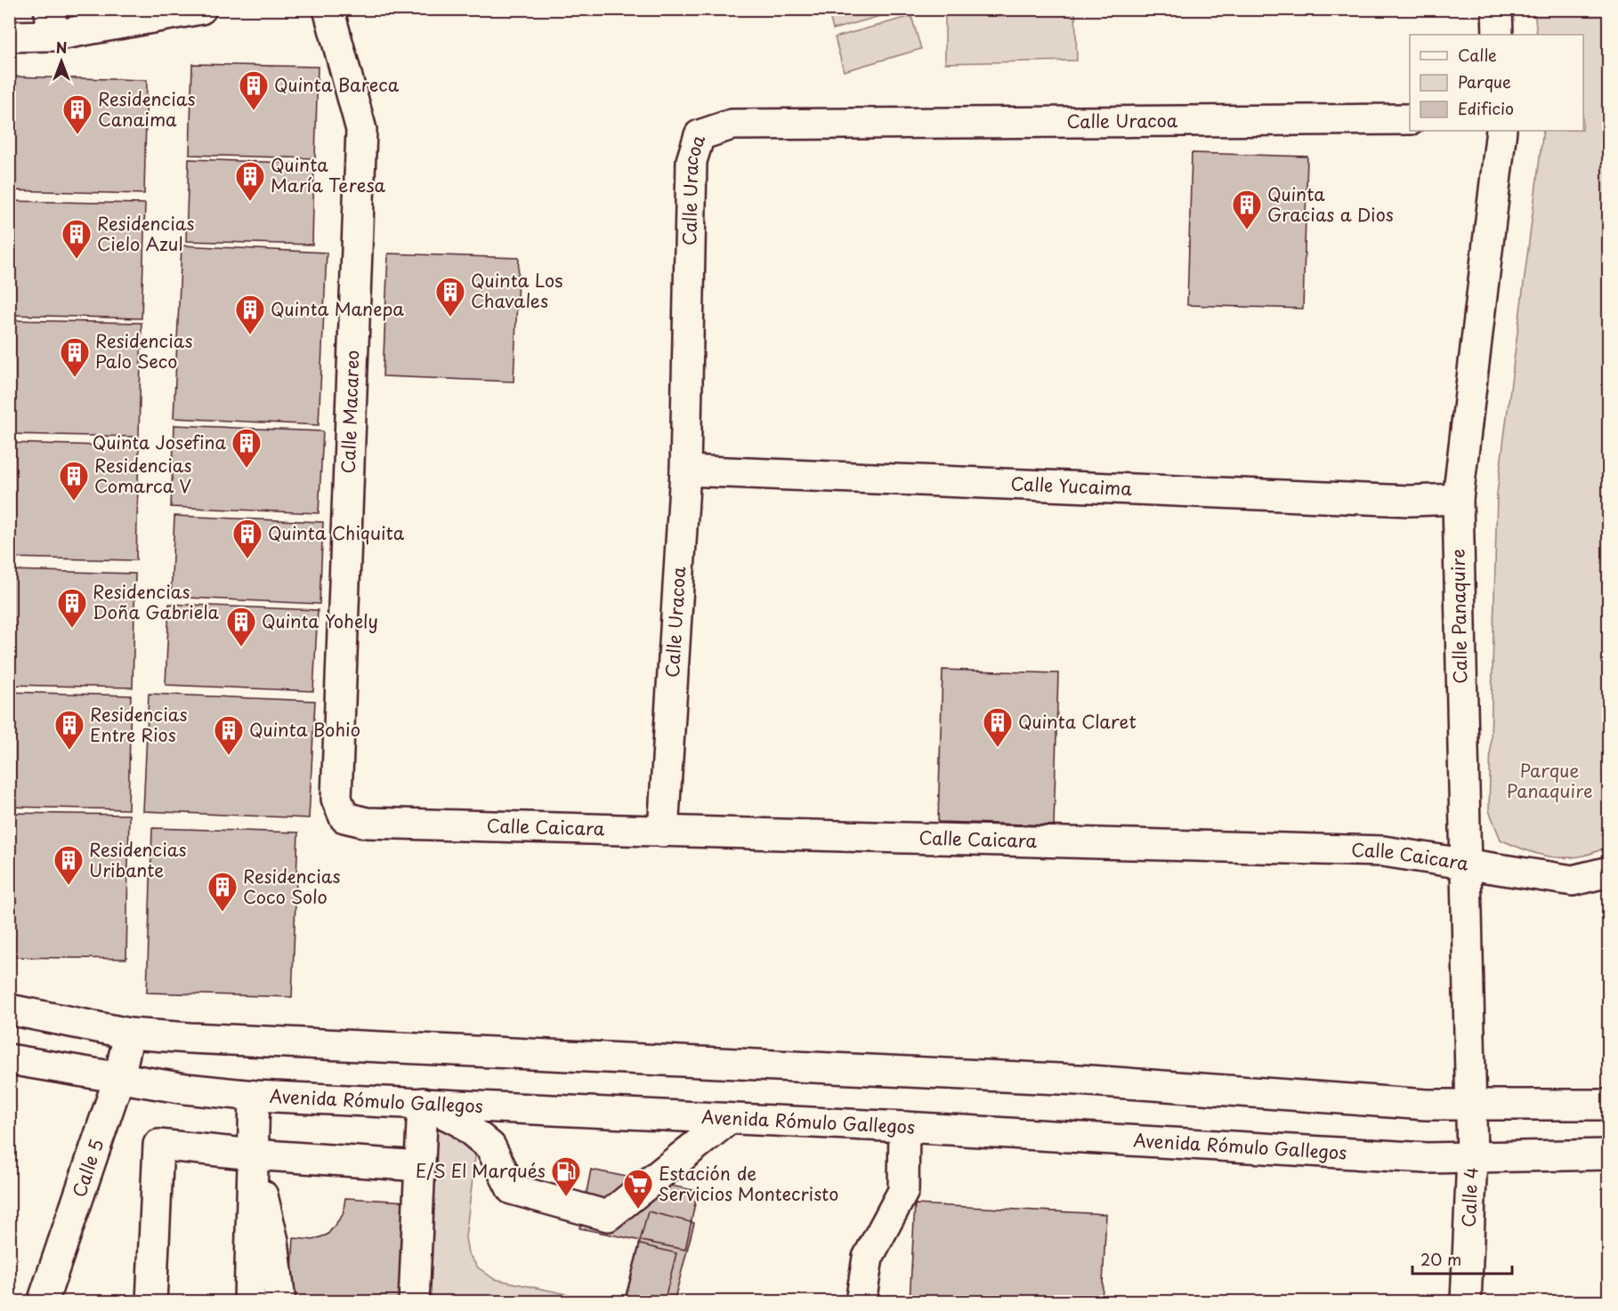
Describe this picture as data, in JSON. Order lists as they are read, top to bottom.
{
  "streets": {
    "street": [
      "Calle Uracoa",
      "Calle Macareo",
      "Calle Yucaima",
      "Calle Panaquire",
      "Calle Caicara",
      "Avenida Rómulo Gallegos",
      "Calle 5",
      "Calle 4"
    ]
  },
  "crossings": [
    ["Calle Uracoa", "Calle Yucaima"],
    ["Calle Uracoa", "Calle Caicara"],
    ["Calle Macareo", "Calle Caicara"],
    ["Calle Yucaima", "Calle Panaquire"],
    ["Calle Panaquire", "Calle Caicara"],
    ["Calle Panaquire", "Calle 4"],
    ["Avenida Rómulo Gallegos", "Calle 5"],
    ["Avenida Rómulo Gallegos", "Calle 4"]
  ],
  "parks": ["Parque Panaquire"],
  "places": {
    "building": [
      "Quinta Bareca",
      "Residencias Canaima",
      "Quinta María Teresa",
      "Quinta Gracias a Dios",
      "Residencias Cielo Azul",
      "Quinta Los Chavales",
      "Quinta Manepa",
      "Residencias Palo Seco",
      "Quinta Josefina",
      "Residencias Comarca V",
      "Quinta Chiquita",
      "Residencias Doña Gabriela",
      "Quinta Yohely",
      "Quinta Claret",
      "Residencias Entre Rios",
      "Quinta Bohio",
      "Residencias Uribante",
      "Residencias Coco Solo"
    ],
    "fuel station": ["E/S El Marqués"],
    "supermarket": ["Estación de Servicios Montecristo"]
  },
  "legend": ["Calle", "Parque", "Edificio"],
  "scale_bar": "20 m",
  "north": "top"
}
